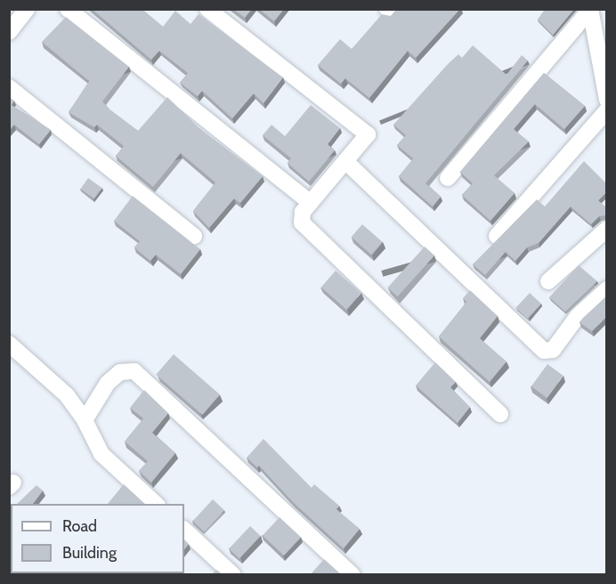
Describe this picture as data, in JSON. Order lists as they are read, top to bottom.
{
  "legend": ["Road", "Building"]
}
